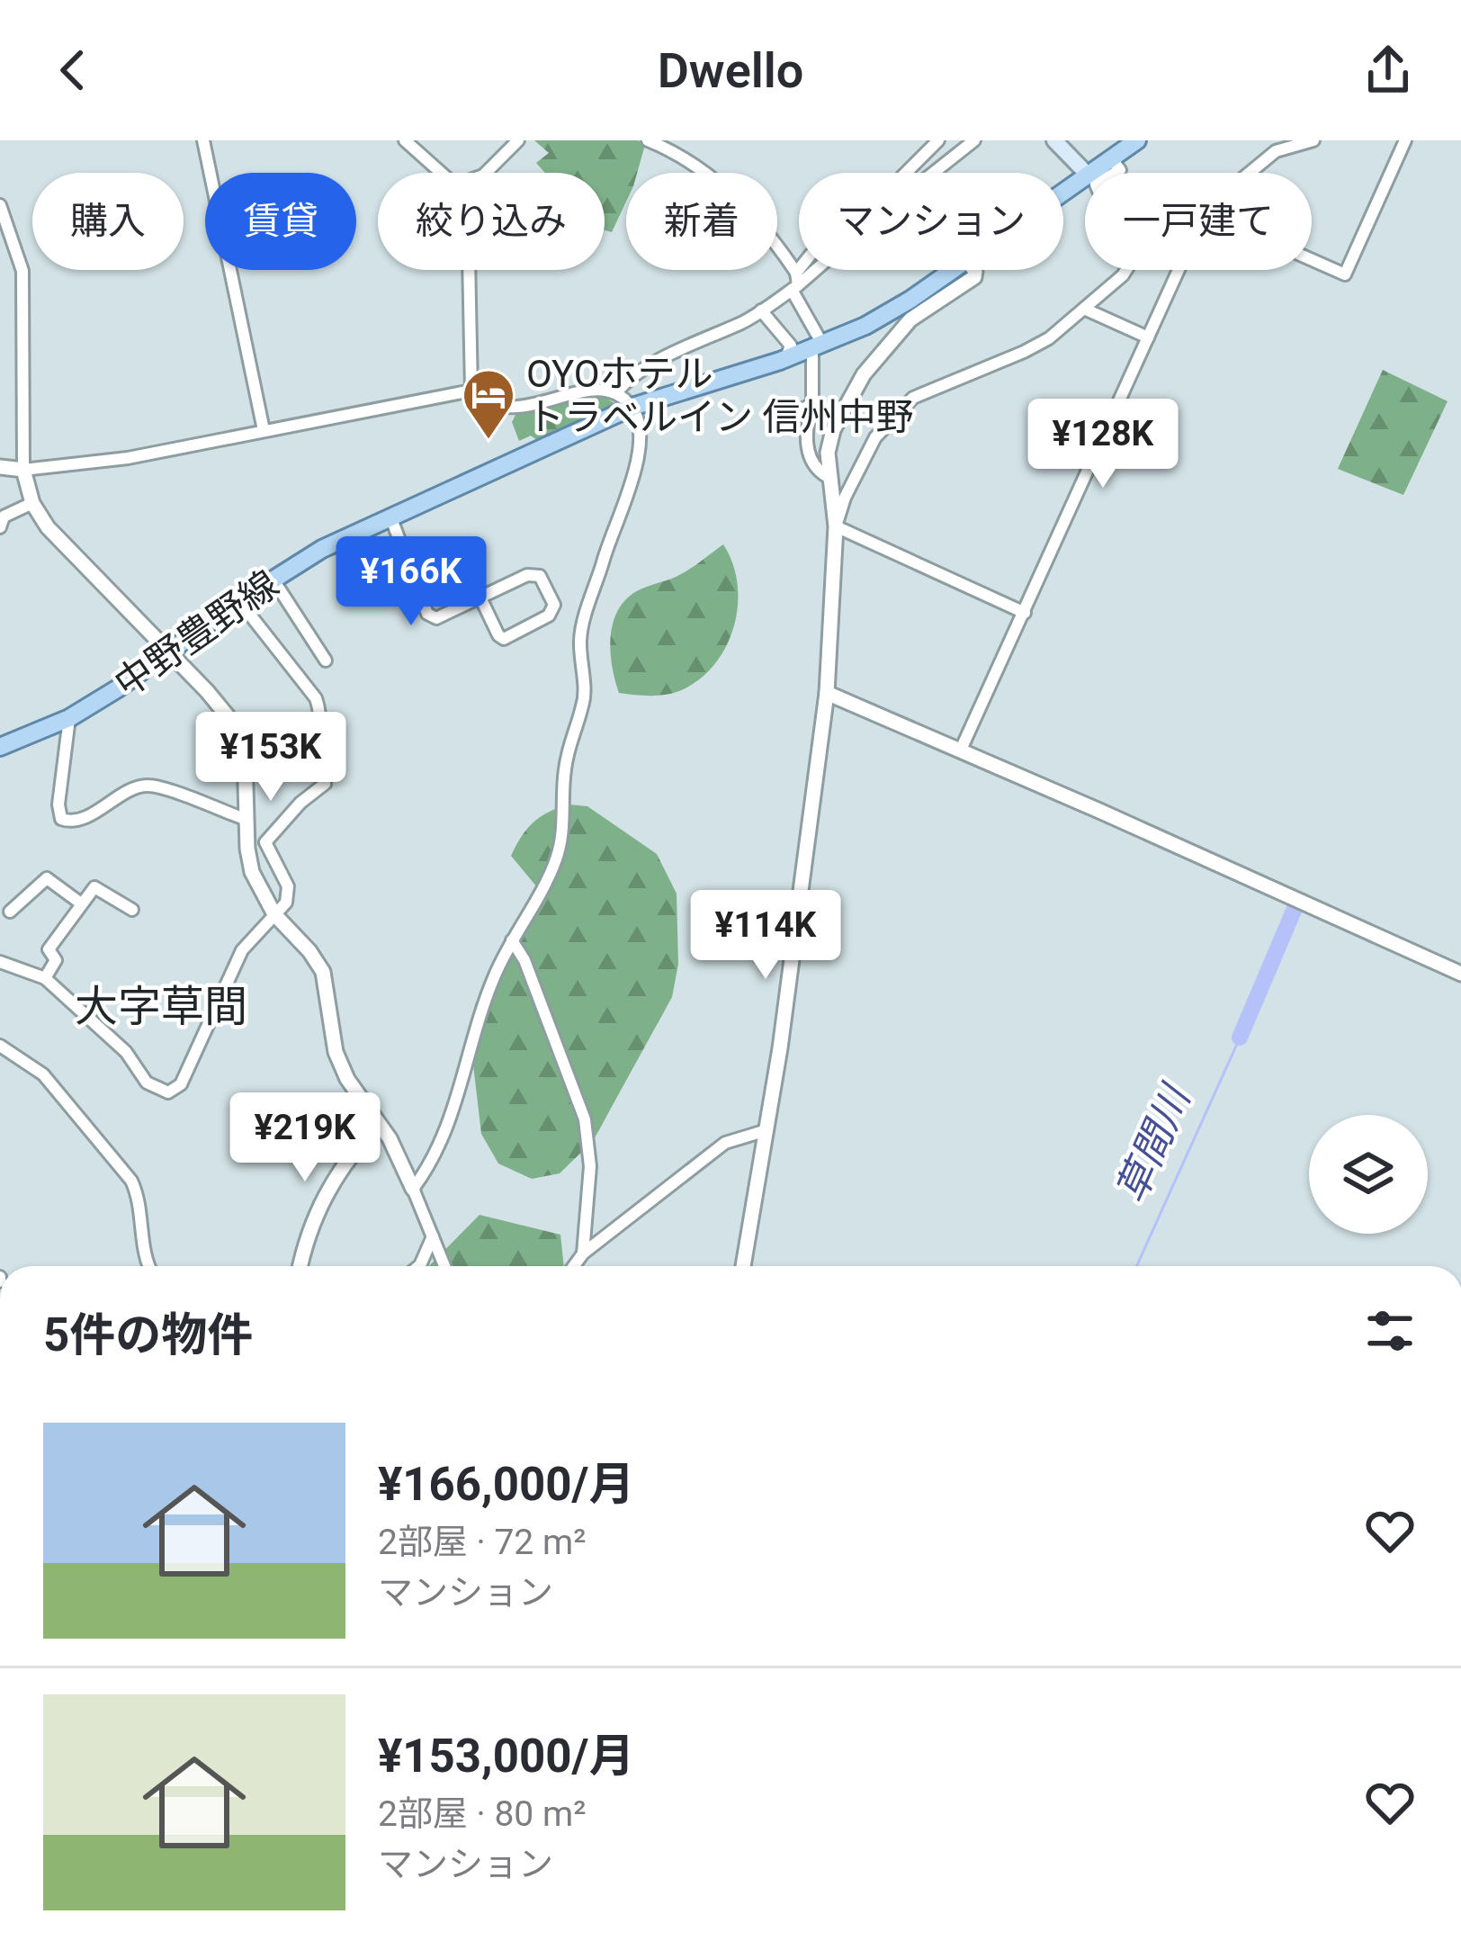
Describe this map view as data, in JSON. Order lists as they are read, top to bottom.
{
  "streets": {
    "main road": ["中野豊野線"]
  },
  "districts": ["大字草間"],
  "water": ["草間川"],
  "places": {
    "hotel": ["OYOホテル トラベルイン 信州中野"]
  },
  "page": {
    "header": "Dwello",
    "chip": [
      "購入",
      "賃貸",
      "絞り込み",
      "新着",
      "マンション",
      "一戸建て"
    ],
    "price": [
      "¥128K",
      "¥166K",
      "¥153K",
      "¥114K",
      "¥219K"
    ],
    "heading": "5件の物件",
    "list": [
      {
        "name": "¥166,000/月",
        "note": "2部屋 · 72 m² · マンション"
      },
      {
        "name": "¥153,000/月",
        "note": "2部屋 · 80 m² · マンション"
      }
    ]
  }
}
